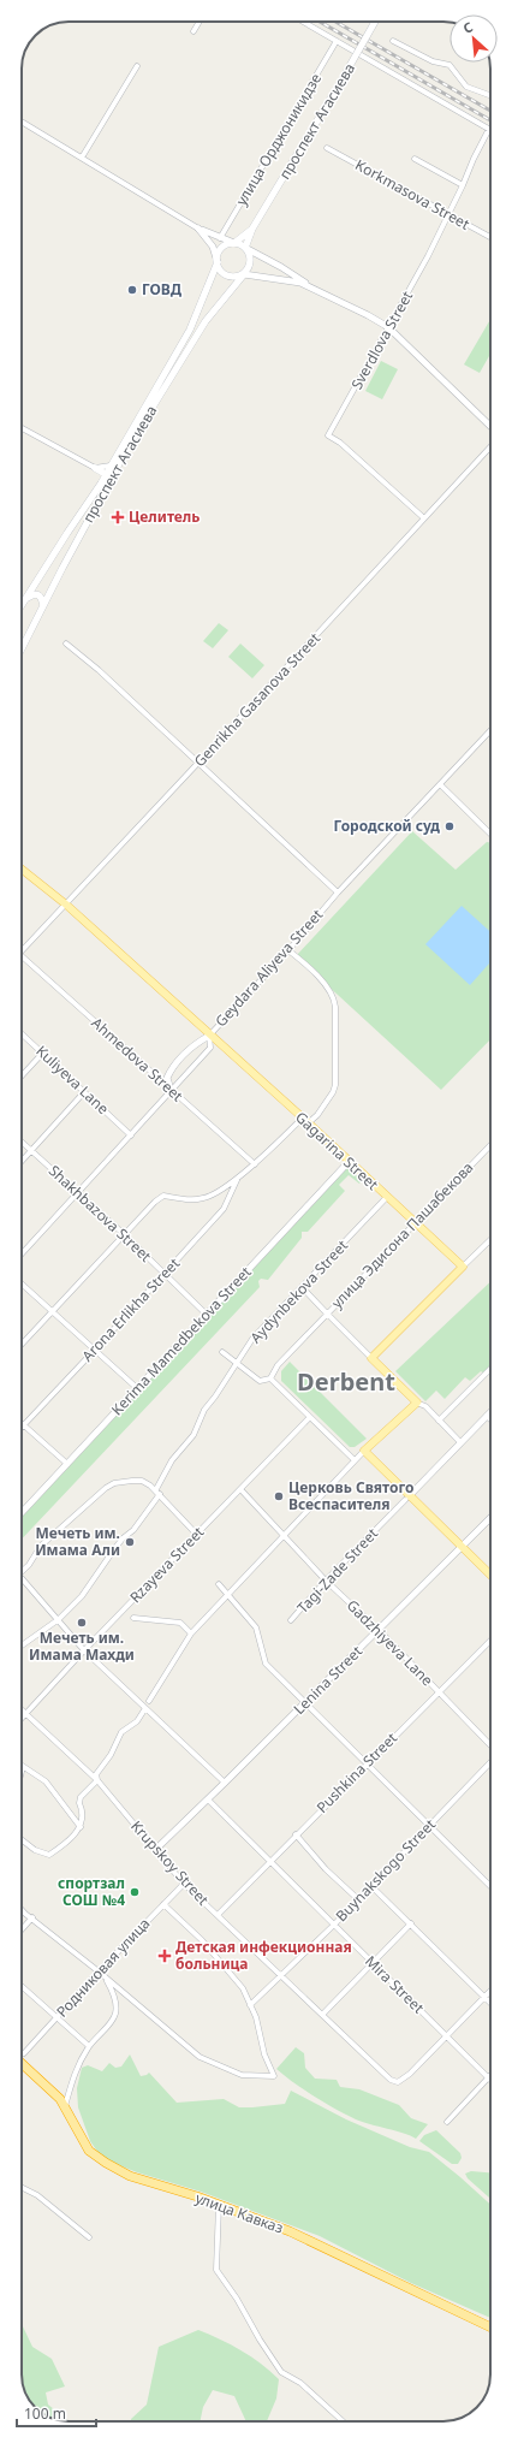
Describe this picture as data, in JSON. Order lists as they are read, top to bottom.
{
  "streets": {
    "highway": ["улица Кавказ"],
    "main road": ["проспект Агасиева", "Gagarina Street"],
    "street": [
      "улица Орджоникидзе",
      "Korkmasova Street",
      "Sverdlova Street",
      "Genrikha Gasanova Street",
      "Geydara Aliyeva Street",
      "Ahmedova Street",
      "Kuliyeva Lane",
      "Shakhbazova Street",
      "улица Эдисона Пашабекова",
      "Aydynbekova Street",
      "Arona Erlikha Street",
      "Kerima Mamedbekova Street",
      "Rzayeva Street",
      "Tagi-Zade Street",
      "Gadzhiyeva Lane",
      "Lenina Street",
      "Pushkina Street",
      "Krupskoy Street",
      "Buynakskogo Street",
      "Родниковая улица",
      "Mira Street"
    ]
  },
  "crossings": [
    ["Korkmasova Street", "Sverdlova Street"],
    ["Sverdlova Street", "Genrikha Gasanova Street"],
    ["Genrikha Gasanova Street", "Gagarina Street"],
    ["Geydara Aliyeva Street", "Ahmedova Street"],
    ["Geydara Aliyeva Street", "Kuliyeva Lane"],
    ["Geydara Aliyeva Street", "Gagarina Street"],
    ["Geydara Aliyeva Street", "Shakhbazova Street"],
    ["Gagarina Street", "улица Эдисона Пашабекова"],
    ["Gagarina Street", "Aydynbekova Street"],
    ["Gagarina Street", "Kerima Mamedbekova Street"],
    ["Shakhbazova Street", "Arona Erlikha Street"],
    ["Shakhbazova Street", "Kerima Mamedbekova Street"],
    ["Rzayeva Street", "Gadzhiyeva Lane"],
    ["Rzayeva Street", "Krupskoy Street"],
    ["Tagi-Zade Street", "Gadzhiyeva Lane"],
    ["Gadzhiyeva Lane", "Lenina Street"],
    ["Gadzhiyeva Lane", "Pushkina Street"],
    ["Lenina Street", "Krupskoy Street"],
    ["Lenina Street", "Mira Street"],
    ["Pushkina Street", "Krupskoy Street"],
    ["Pushkina Street", "Mira Street"],
    ["Krupskoy Street", "Buynakskogo Street"],
    ["Krupskoy Street", "Родниковая улица"],
    ["Krupskoy Street", "Mira Street"],
    ["Buynakskogo Street", "Mira Street"]
  ],
  "districts": ["Derbent"],
  "places": {
    "other": [
      "ГОВД",
      "Городской суд",
      "Церковь Святого Всеспасителя",
      "Мечеть им. Имама Али",
      "Мечеть им. Имама Махди",
      "спортзал СОШ №4"
    ],
    "health": ["Целитель", "Детская инфекционная больница"]
  },
  "scale_bar": "100 m",
  "north": "top left"
}
